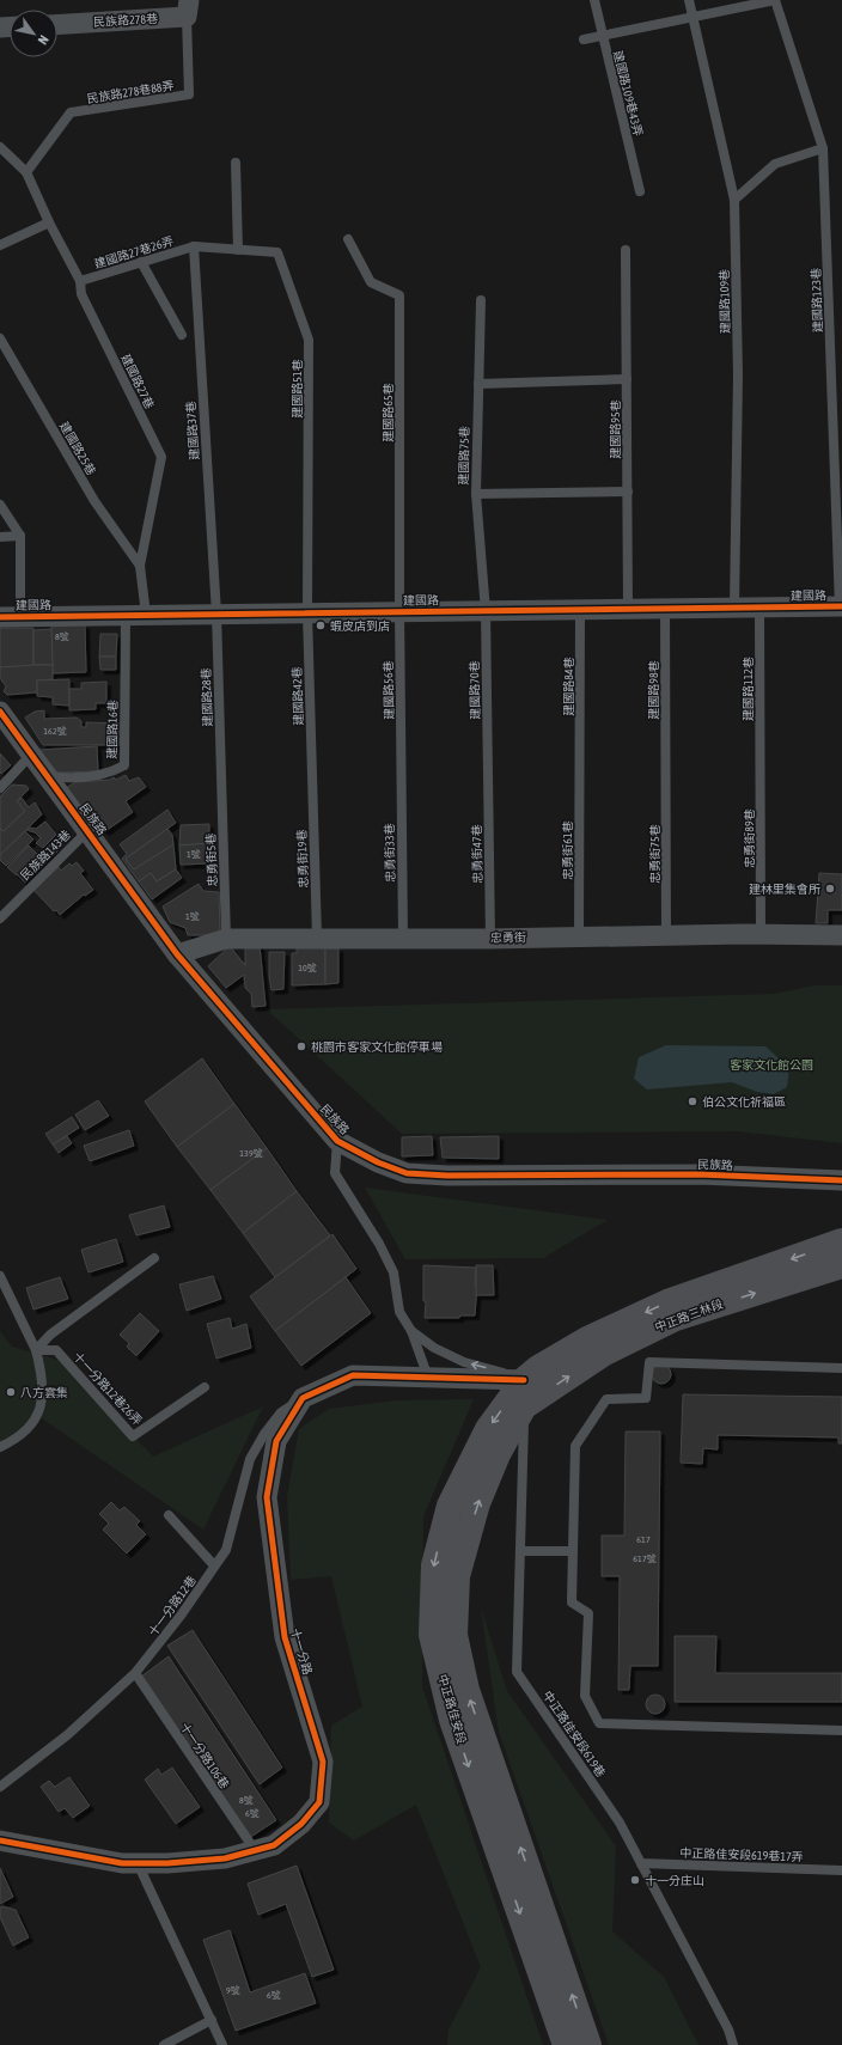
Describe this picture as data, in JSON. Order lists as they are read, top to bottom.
{
  "streets": {
    "main road": ["中正路三林段", "中正路佳安段"],
    "street": [
      "民族路278巷",
      "建國路",
      "民族路",
      "忠勇街",
      "十一分路"
    ],
    "lane": [
      "民族路278巷88弄",
      "建國路109巷43弄",
      "建國路27巷26弄",
      "建國路123巷",
      "建國路109巷",
      "建國路27巷",
      "建國路51巷",
      "建國路65巷",
      "建國路95巷",
      "建國路37巷",
      "建國路25巷",
      "建國路75巷",
      "建國路84巷",
      "建國路112巷",
      "建國路56巷",
      "建國路70巷",
      "建國路98巷",
      "建國路42巷",
      "建國路28巷",
      "建國路16巷",
      "忠勇街89巷",
      "忠勇街61巷",
      "忠勇街33巷",
      "忠勇街47巷",
      "忠勇街75巷",
      "民族路143巷",
      "忠勇街19巷",
      "忠勇街5巷",
      "十一分路12巷26弄",
      "十一分路12巷",
      "中正路佳安段619巷",
      "十一分路106巷",
      "中正路佳安段619巷17弄"
    ]
  },
  "crossings": [
    ["民族路278巷", "民族路278巷88弄"],
    ["民族路278巷88弄", "建國路27巷"],
    ["建國路27巷26弄", "建國路27巷"],
    ["建國路27巷26弄", "建國路51巷"],
    ["建國路27巷26弄", "建國路37巷"],
    ["建國路123巷", "建國路"],
    ["建國路109巷", "建國路"],
    ["建國路27巷", "建國路25巷"],
    ["建國路27巷", "建國路"],
    ["建國路51巷", "建國路37巷"],
    ["建國路51巷", "建國路"],
    ["建國路51巷", "建國路42巷"],
    ["建國路65巷", "建國路"],
    ["建國路65巷", "建國路56巷"],
    ["建國路95巷", "建國路"],
    ["建國路37巷", "建國路"],
    ["建國路37巷", "建國路28巷"],
    ["建國路75巷", "建國路"],
    ["建國路75巷", "建國路70巷"],
    ["建國路", "建國路84巷"],
    ["建國路", "建國路112巷"],
    ["建國路", "建國路56巷"],
    ["建國路", "建國路70巷"],
    ["建國路", "建國路98巷"],
    ["建國路", "建國路42巷"],
    ["建國路", "建國路28巷"],
    ["建國路", "建國路16巷"],
    ["建國路84巷", "忠勇街61巷"],
    ["建國路112巷", "忠勇街89巷"],
    ["建國路56巷", "忠勇街33巷"],
    ["建國路70巷", "忠勇街47巷"],
    ["建國路98巷", "忠勇街75巷"],
    ["建國路42巷", "忠勇街19巷"],
    ["建國路28巷", "忠勇街5巷"],
    ["建國路16巷", "民族路"],
    ["民族路", "民族路143巷"],
    ["民族路", "忠勇街"],
    ["忠勇街89巷", "忠勇街"],
    ["忠勇街61巷", "忠勇街"],
    ["忠勇街33巷", "忠勇街"],
    ["忠勇街47巷", "忠勇街"],
    ["忠勇街75巷", "忠勇街"],
    ["忠勇街19巷", "忠勇街"],
    ["忠勇街5巷", "忠勇街"],
    ["中正路三林段", "中正路佳安段"],
    ["中正路三林段", "中正路佳安段619巷"],
    ["十一分路12巷", "十一分路"],
    ["十一分路12巷", "十一分路106巷"],
    ["十一分路", "十一分路106巷"],
    ["中正路佳安段", "中正路佳安段619巷"],
    ["中正路佳安段619巷", "中正路佳安段619巷17弄"]
  ],
  "parks": ["客家文化館公園"],
  "places": [
    "蝦皮店到店",
    "建林里集會所",
    "桃園市客家文化館停車場",
    "伯公文化祈福區",
    "八方雲集",
    "十一分庄山"
  ],
  "house_numbers": [
    "8號",
    "162號",
    "1號",
    "1號",
    "10號",
    "139號",
    "617",
    "617號",
    "8號",
    "6號",
    "9號",
    "6號"
  ],
  "north": "bottom right"
}
